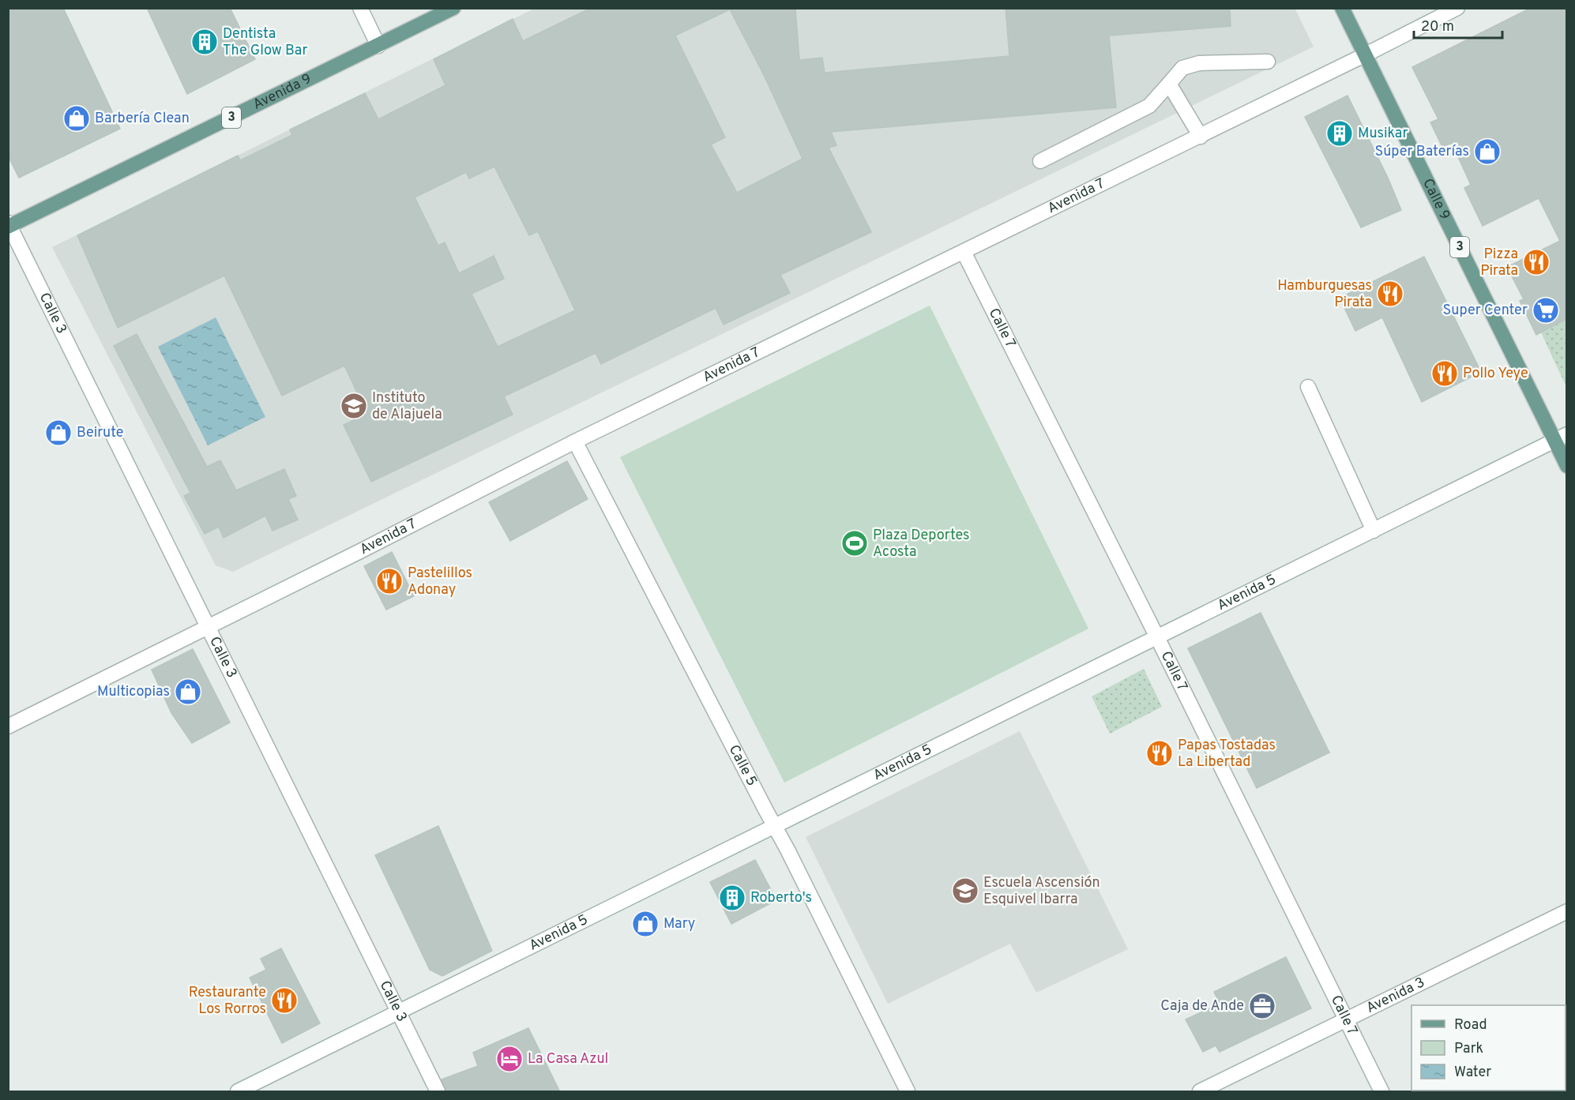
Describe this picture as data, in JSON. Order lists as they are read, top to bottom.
{
  "streets": {
    "main road": ["Avenida 9", "3", "Calle 9"],
    "street": [
      "Avenida 7",
      "Calle 3",
      "Calle 7",
      "Avenida 5",
      "Calle 5",
      "Avenida 3"
    ]
  },
  "crossings": [
    ["Avenida 9", "Calle 3"],
    ["Avenida 7", "Calle 9"],
    ["Avenida 7", "Calle 3"],
    ["Avenida 7", "Calle 7"],
    ["Avenida 7", "Calle 5"],
    ["Calle 9", "Avenida 5"],
    ["Calle 3", "Avenida 5"],
    ["Calle 7", "Avenida 5"],
    ["Calle 7", "Avenida 3"],
    ["Avenida 5", "Calle 5"]
  ],
  "places": {
    "building": ["Dentista The Glow Bar", "Musikar", "Roberto's"],
    "shop": [
      "Barbería Clean",
      "Súper Baterías",
      "Beirute",
      "Multicopias",
      "Mary"
    ],
    "restaurant": [
      "Pizza Pirata",
      "Hamburguesas Pirata",
      "Pollo Yeye",
      "Pastelillos Adonay",
      "Papas Tostadas La Libertad",
      "Restaurante Los Rorros"
    ],
    "supermarket": ["Super Center"],
    "school or university": ["Instituto de Alajuela", "Escuela Ascensión Esquivel Ibarra"],
    "sports": ["Plaza Deportes Acosta"],
    "office": ["Caja de Ande"],
    "hotel": ["La Casa Azul"]
  },
  "legend": ["Road", "Park", "Water"],
  "scale_bar": "20 m"
}
